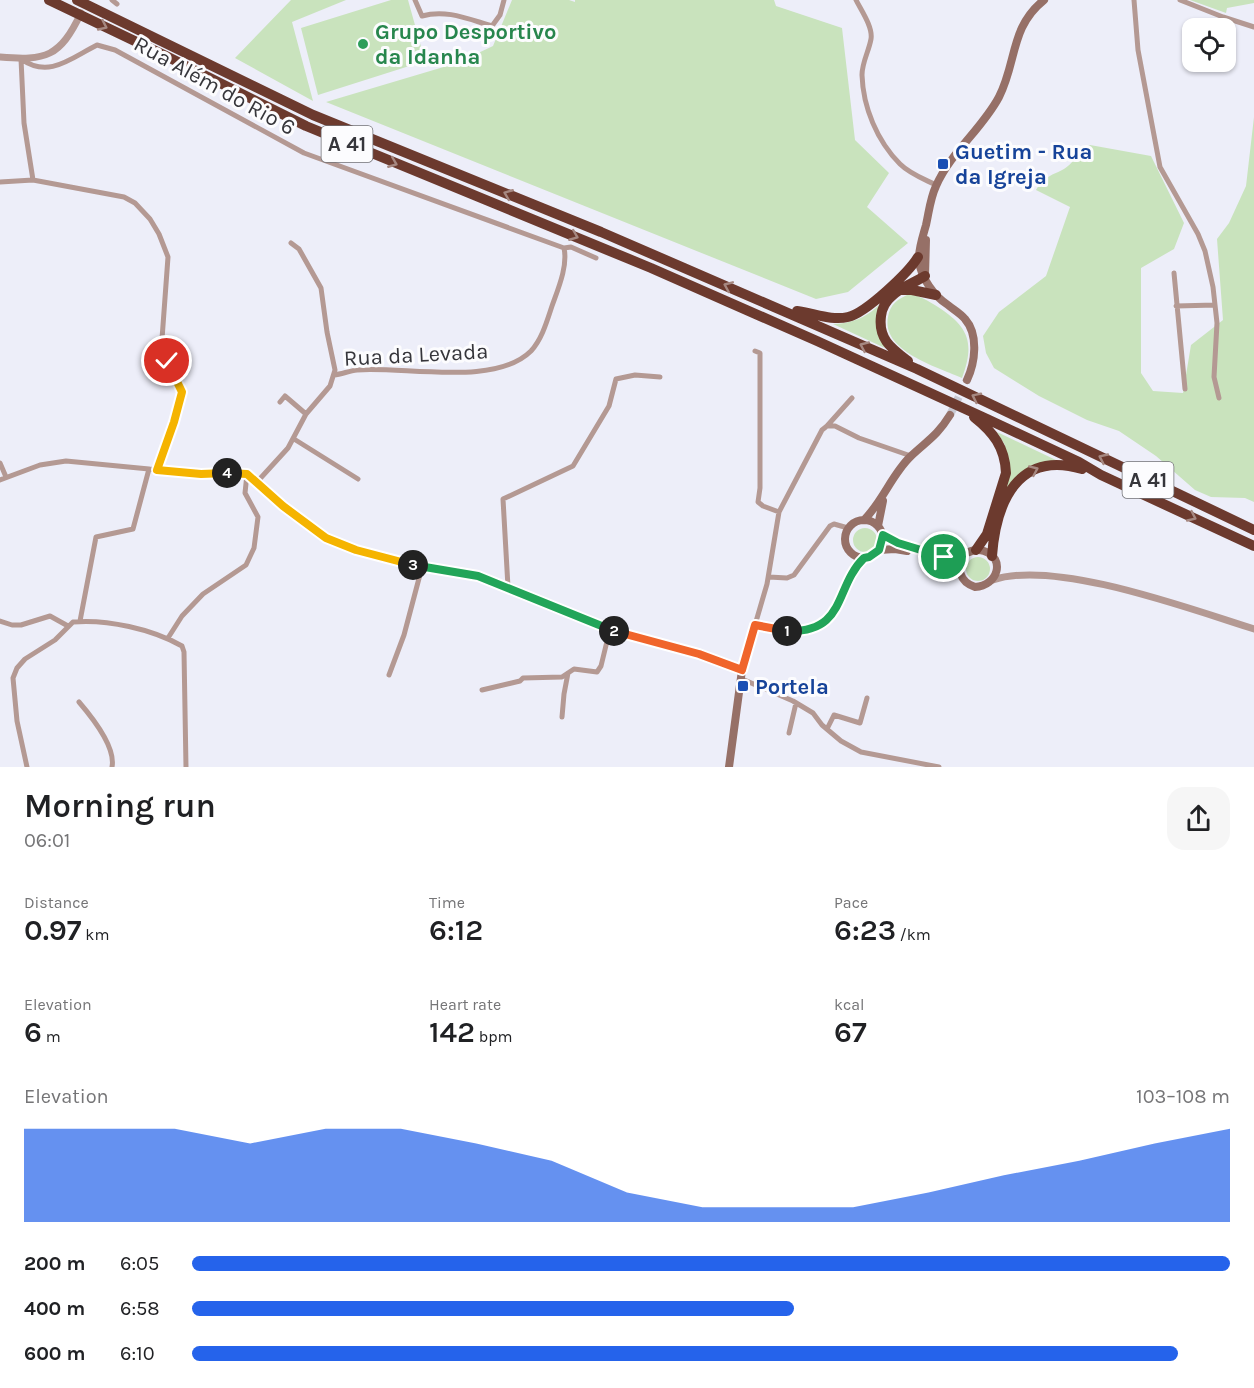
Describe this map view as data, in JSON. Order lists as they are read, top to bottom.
{
  "streets": {
    "highway": ["A 41"],
    "street": ["Rua Além do Rio 6", "Rua da Levada"]
  },
  "crossings": [
    ["Rua Além do Rio 6", "Rua da Levada"]
  ],
  "places": {
    "other": ["Grupo Desportivo da Idanha"],
    "transit": ["Guetim - Rua da Igreja", "Portela"]
  },
  "page": {
    "pins": [
      "4",
      "3",
      "1",
      "2"
    ],
    "heading": ["Morning run", "06:01"],
    "stats": [
      ["Distance", "0.97 km"],
      ["Time", "6:12"],
      ["Pace", "6:23 /km"],
      ["Elevation", "6 m"],
      ["Heart rate", "142 bpm"],
      ["kcal", "67"]
    ],
    "chart": ["Elevation", "103–108 m"],
    "list": [
      {
        "name": "200 m",
        "note": "6:05"
      },
      {
        "name": "400 m",
        "note": "6:58"
      },
      {
        "name": "600 m",
        "note": "6:10"
      }
    ]
  }
}
